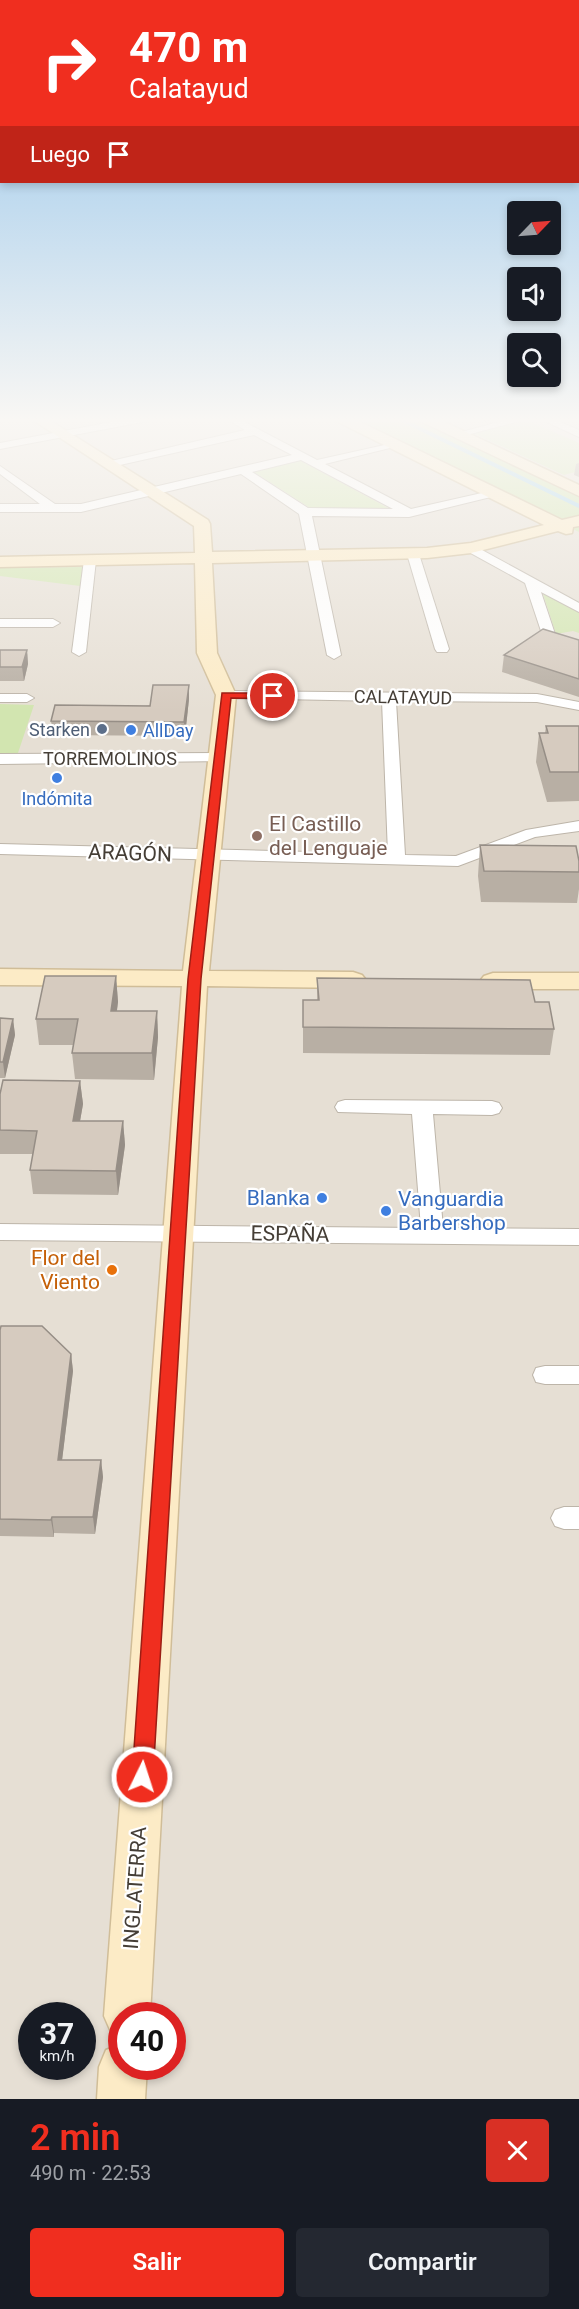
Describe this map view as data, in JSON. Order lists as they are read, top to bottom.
{
  "streets": {
    "street": [
      "CALATAYUD",
      "TORREMOLINOS",
      "ARAGÓN",
      "ESPAÑA",
      "INGLATERRA"
    ]
  },
  "crossings": [
    ["CALATAYUD", "INGLATERRA"],
    ["TORREMOLINOS", "INGLATERRA"],
    ["ARAGÓN", "INGLATERRA"],
    ["ESPAÑA", "INGLATERRA"]
  ],
  "places": [
    "Starken",
    "AllDay",
    "Indómita",
    "El Castillo del Lenguaje",
    "Blanka",
    "Vanguardia Barbershop",
    "Flor del Viento"
  ],
  "north": "top right",
  "page": {
    "turn": ["470 m", "Calatayud"],
    "then": "Luego",
    "speed": "37 km/h",
    "limit": "40",
    "heading": ["2 min", "490 m · 22:53"],
    "buttons": ["Salir", "Compartir"]
  }
}
